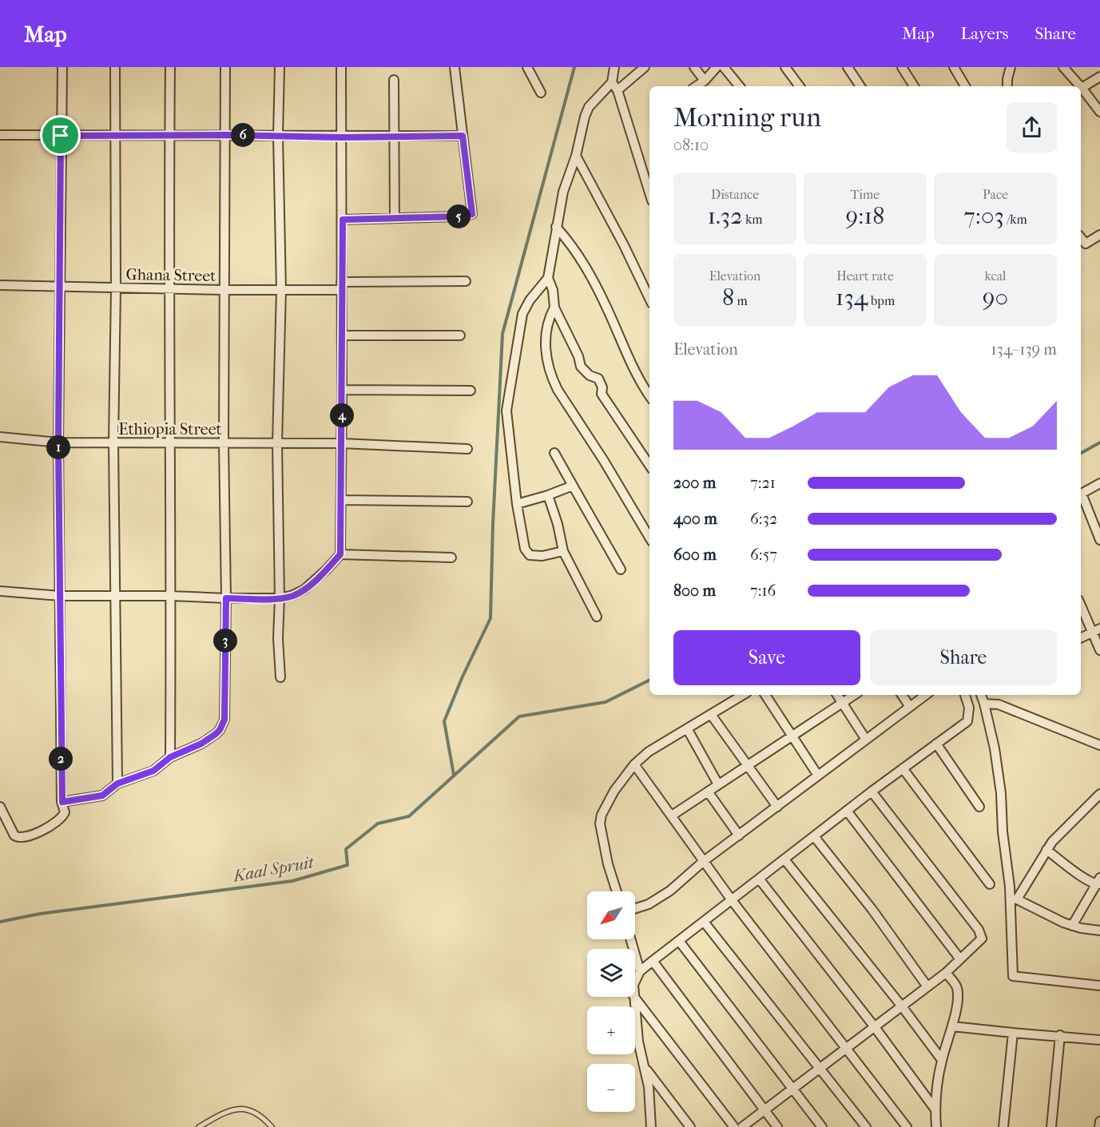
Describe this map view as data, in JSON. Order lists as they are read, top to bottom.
{
  "streets": {
    "street": ["Ghana Street", "Ethiopia Street"]
  },
  "water": ["Kaal Spruit"],
  "north": "bottom left",
  "page": {
    "header": "Map",
    "nav": ["Map", "Layers", "Share"],
    "heading": ["Morning run", "08:10"],
    "pins": [
      "6",
      "5",
      "4",
      "1",
      "3",
      "2"
    ],
    "stats": [
      ["Distance", "1.32 km"],
      ["Time", "9:18"],
      ["Pace", "7:03 /km"],
      ["Elevation", "8 m"],
      ["Heart rate", "134 bpm"],
      ["kcal", "90"]
    ],
    "chart": ["Elevation", "134–139 m"],
    "list": [
      {
        "name": "200 m",
        "note": "7:21"
      },
      {
        "name": "400 m",
        "note": "6:32"
      },
      {
        "name": "600 m",
        "note": "6:57"
      },
      {
        "name": "800 m",
        "note": "7:16"
      }
    ],
    "buttons": ["Save", "Share"],
    "map_buttons": ["+", "−"]
  }
}
